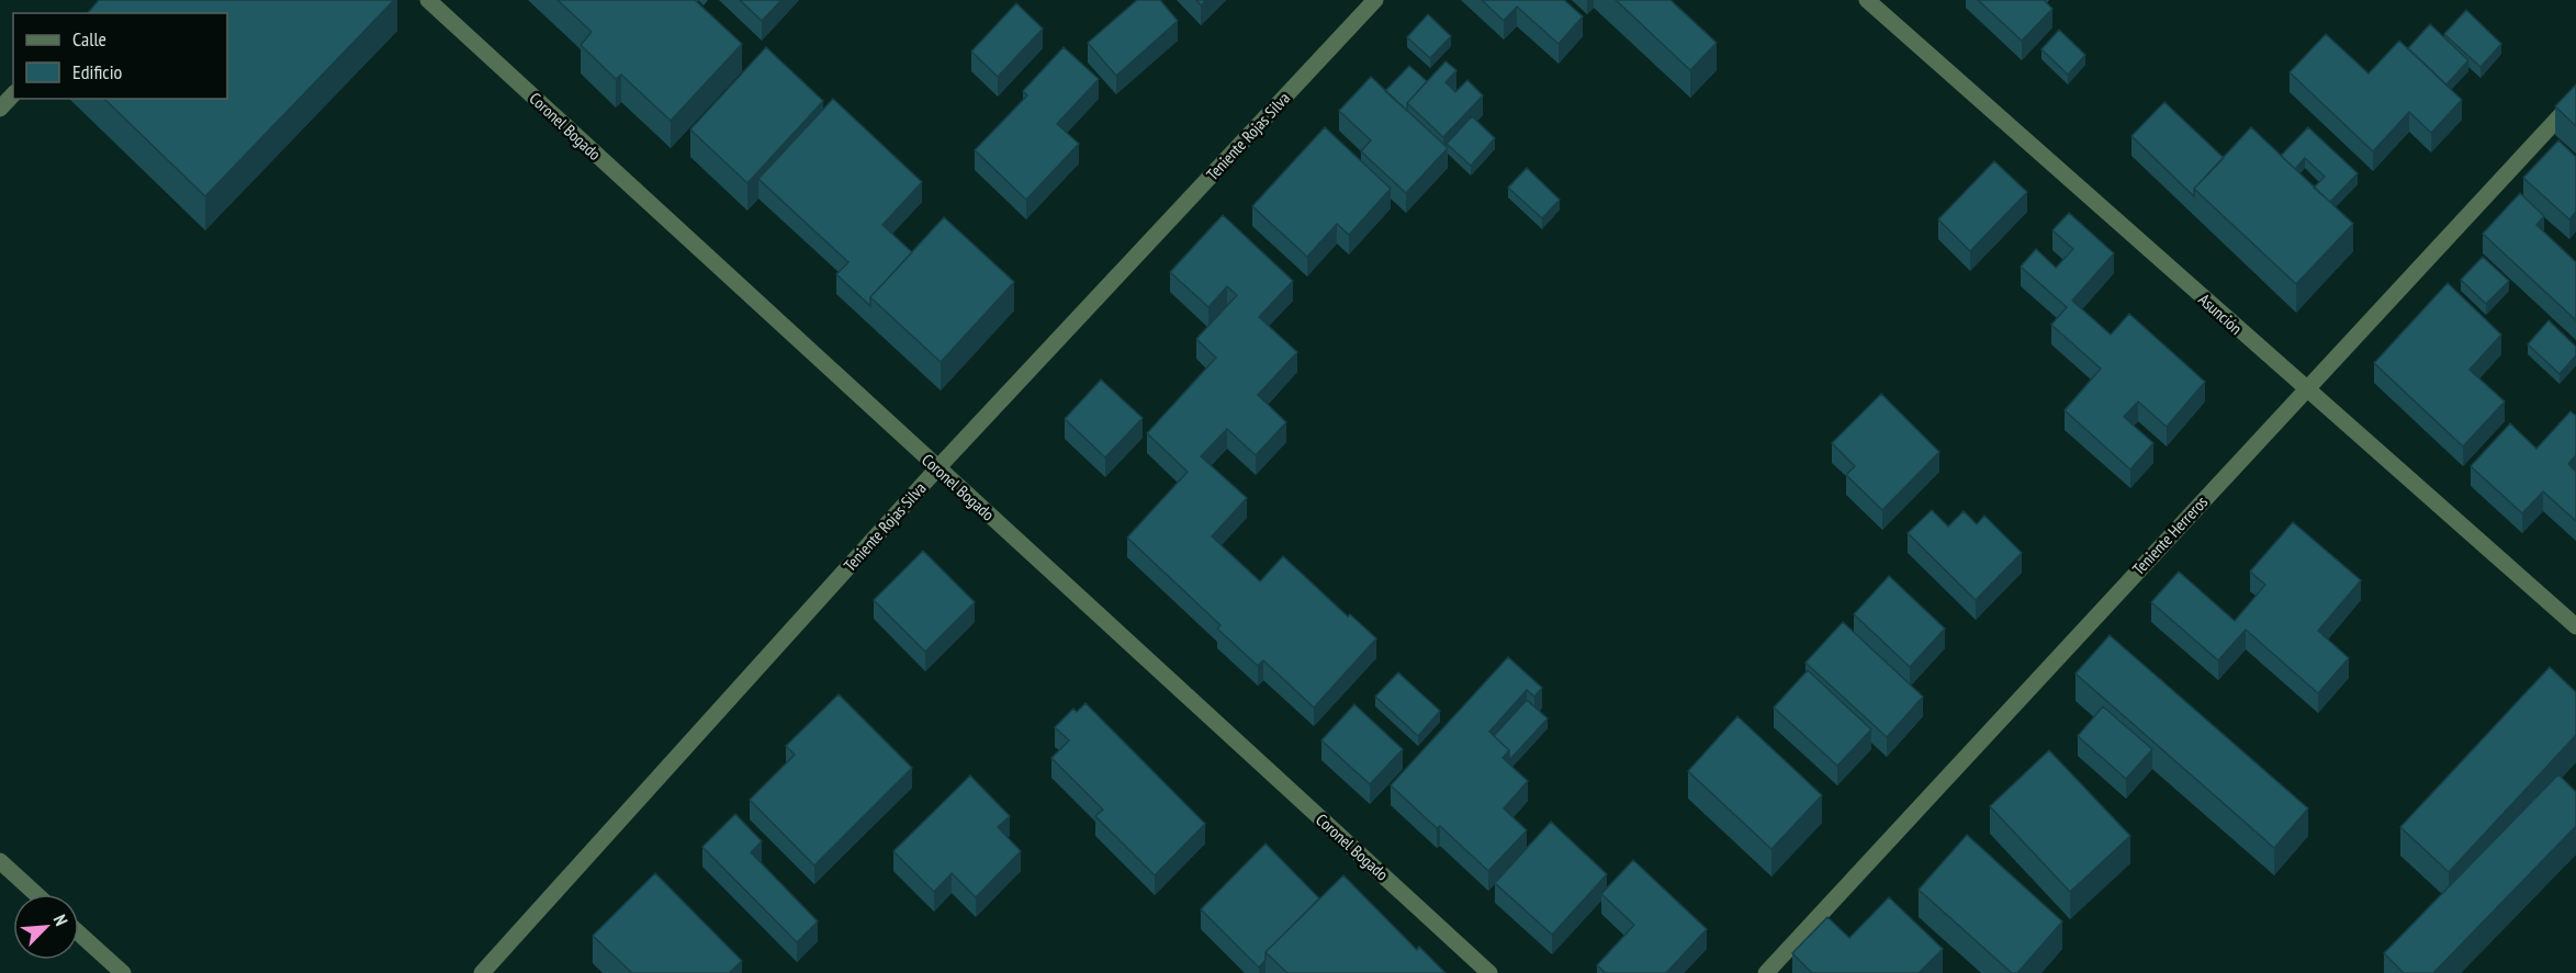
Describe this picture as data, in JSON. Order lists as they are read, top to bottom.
{
  "streets": {
    "street": [
      "Coronel Bogado",
      "Teniente Rojas Silva",
      "Asunción",
      "Teniente Herreros"
    ]
  },
  "crossings": [
    ["Coronel Bogado", "Teniente Rojas Silva"],
    ["Asunción", "Teniente Herreros"]
  ],
  "legend": ["Calle", "Edificio"],
  "north": "top right"
}
